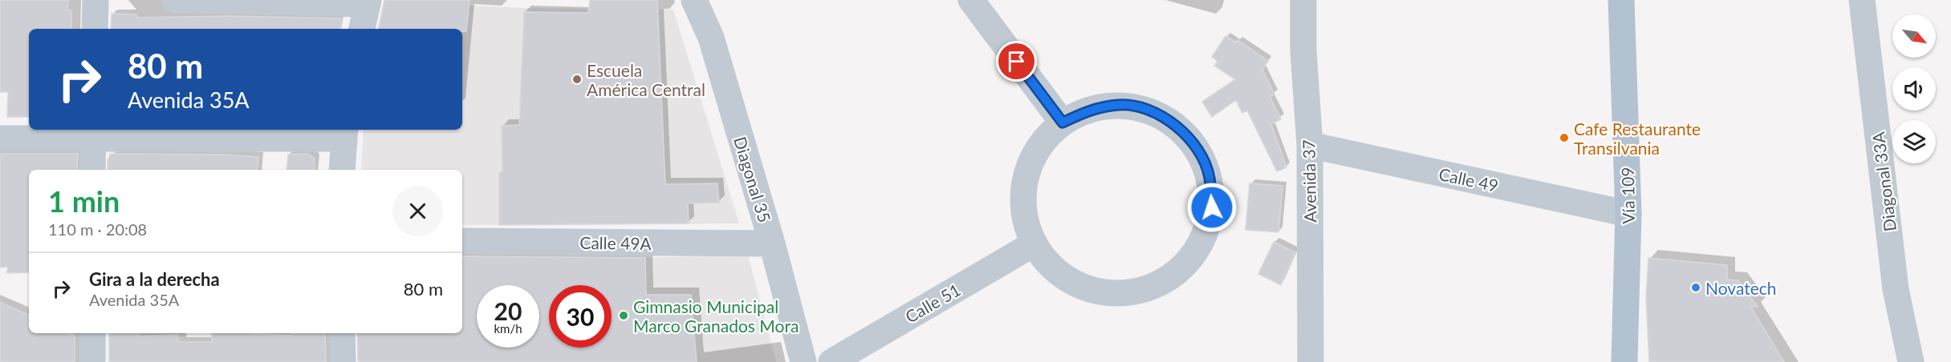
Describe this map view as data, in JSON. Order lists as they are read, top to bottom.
{
  "streets": {
    "main road": ["Vía 109"],
    "street": [
      "Diagonal 35",
      "Calle 49",
      "Avenida 37",
      "Diagonal 33A",
      "Calle 49A",
      "Calle 51"
    ]
  },
  "crossings": [
    ["Diagonal 35", "Calle 49A"],
    ["Calle 49", "Avenida 37"],
    ["Calle 49", "Vía 109"]
  ],
  "places": [
    "Escuela América Central",
    "Cafe Restaurante Transilvania",
    "Novatech",
    "Gimnasio Municipal Marco Granados Mora"
  ],
  "north": "bottom right",
  "page": {
    "turn": ["80 m", "Avenida 35A"],
    "heading": ["1 min", "110 m · 20:08"],
    "list": [
      {
        "name": "Gira a la derecha",
        "note": "Avenida 35A",
        "value": "80 m"
      }
    ],
    "speed": "20 km/h",
    "limit": "30"
  }
}
